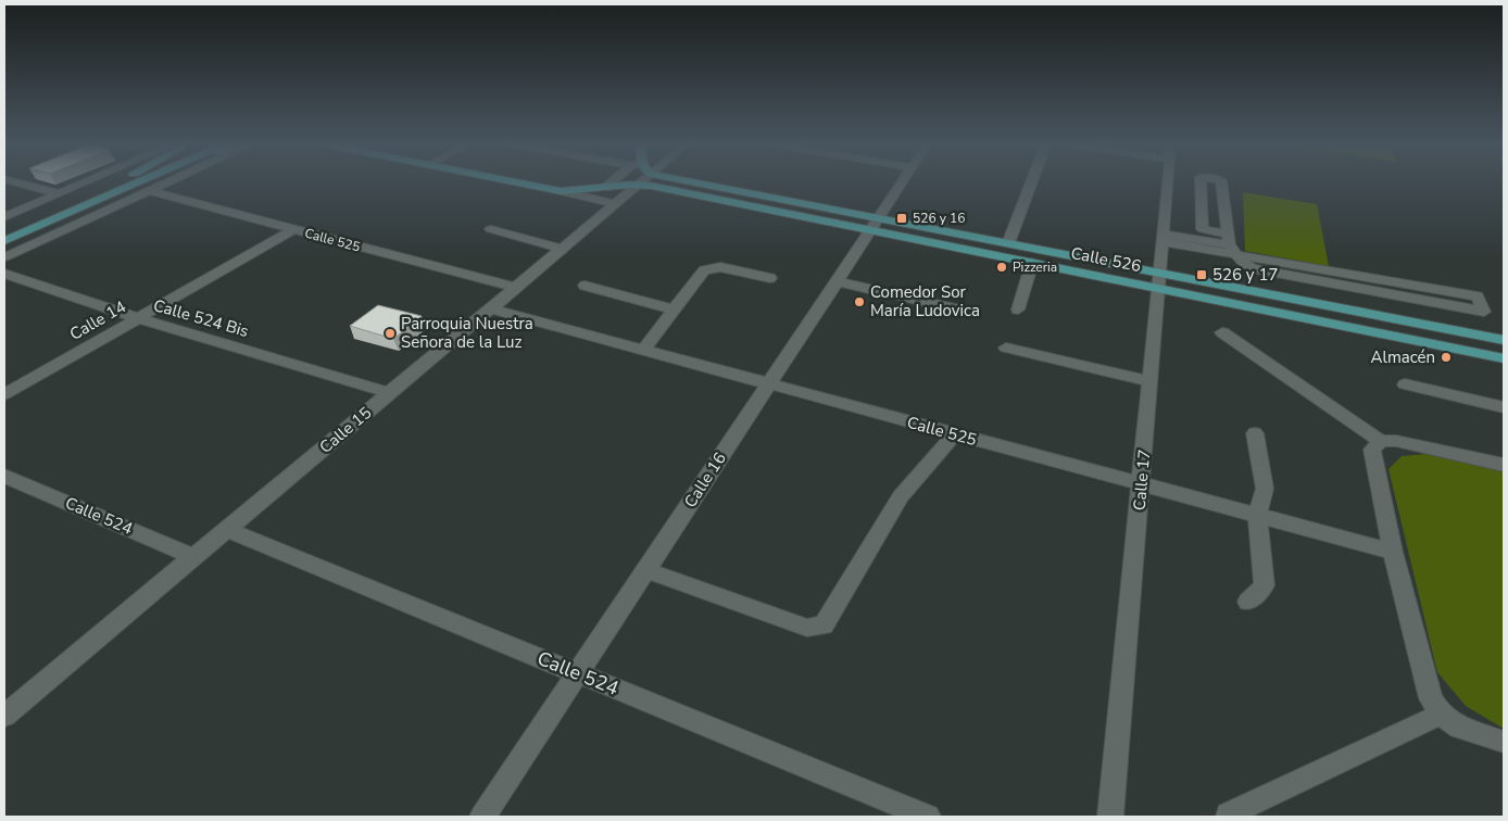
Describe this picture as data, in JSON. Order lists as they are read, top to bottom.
{
  "streets": {
    "main road": ["Calle 526"],
    "street": [
      "Calle 525",
      "Calle 524 Bis",
      "Calle 14",
      "Calle 15",
      "Calle 16",
      "Calle 17",
      "Calle 524"
    ]
  },
  "crossings": [
    ["Calle 525", "Calle 14"],
    ["Calle 525", "Calle 15"],
    ["Calle 525", "Calle 16"],
    ["Calle 525", "Calle 17"],
    ["Calle 526", "Calle 15"],
    ["Calle 526", "Calle 16"],
    ["Calle 526", "Calle 17"],
    ["Calle 524 Bis", "Calle 14"],
    ["Calle 524 Bis", "Calle 15"],
    ["Calle 15", "Calle 524"],
    ["Calle 16", "Calle 524"]
  ],
  "places": {
    "transit": ["526 y 16", "526 y 17"],
    "other": [
      "Pizzeria",
      "Comedor Sor María Ludovica",
      "Parroquia Nuestra Señora de la Luz",
      "Almacén"
    ]
  }
}
